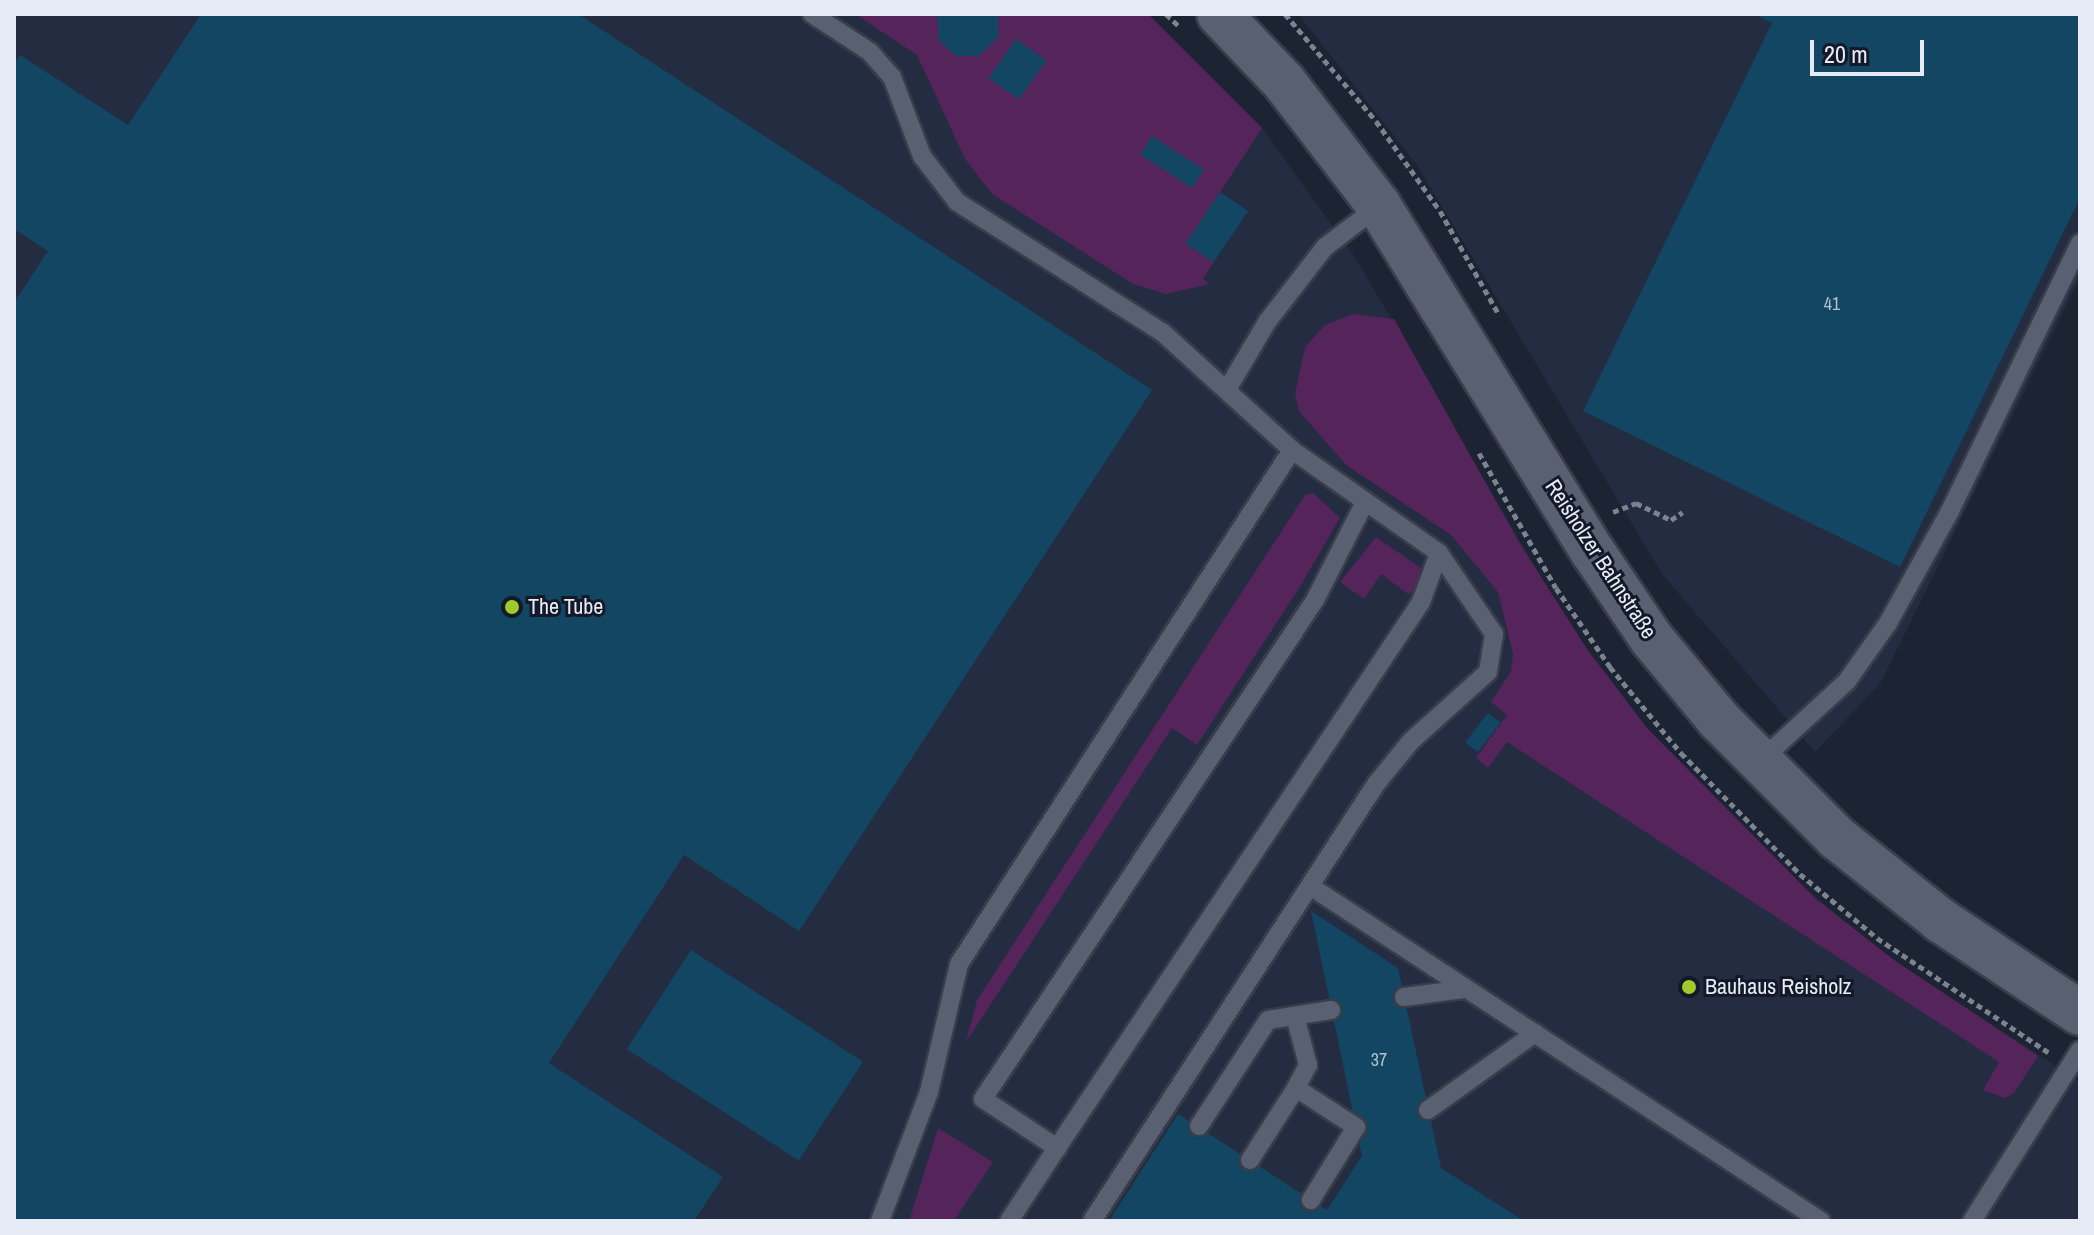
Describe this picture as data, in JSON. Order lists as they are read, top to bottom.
{
  "streets": {
    "main road": ["Reisholzer Bahnstraße"]
  },
  "places": ["The Tube", "Bauhaus Reisholz"],
  "house_numbers": ["41", "37"],
  "scale_bar": "20 m"
}
